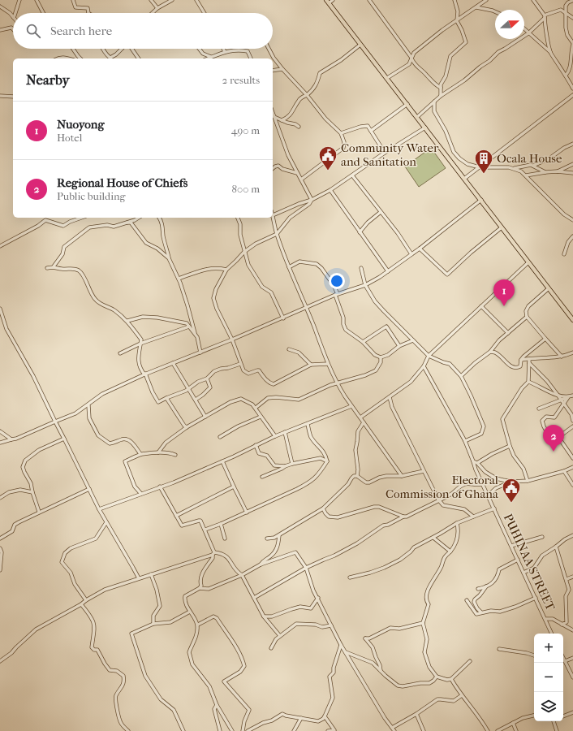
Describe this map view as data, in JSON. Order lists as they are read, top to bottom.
{
  "streets": {
    "street": ["PUHINAA STREET"]
  },
  "places": {
    "public building": ["Community Water and Sanitation", "Electoral Commission of Ghana"],
    "building": ["Ocala House"]
  },
  "north": "right",
  "page": {
    "search": "Search here",
    "heading": ["Nearby", "2 results"],
    "list": [
      {
        "mark": "1",
        "name": "Nuoyong",
        "note": "Hotel",
        "value": "490 m"
      },
      {
        "mark": "2",
        "name": "Regional House of Chiefs",
        "note": "Public building",
        "value": "800 m"
      }
    ],
    "pins": ["1", "2"],
    "map_buttons": ["+", "−"]
  }
}
